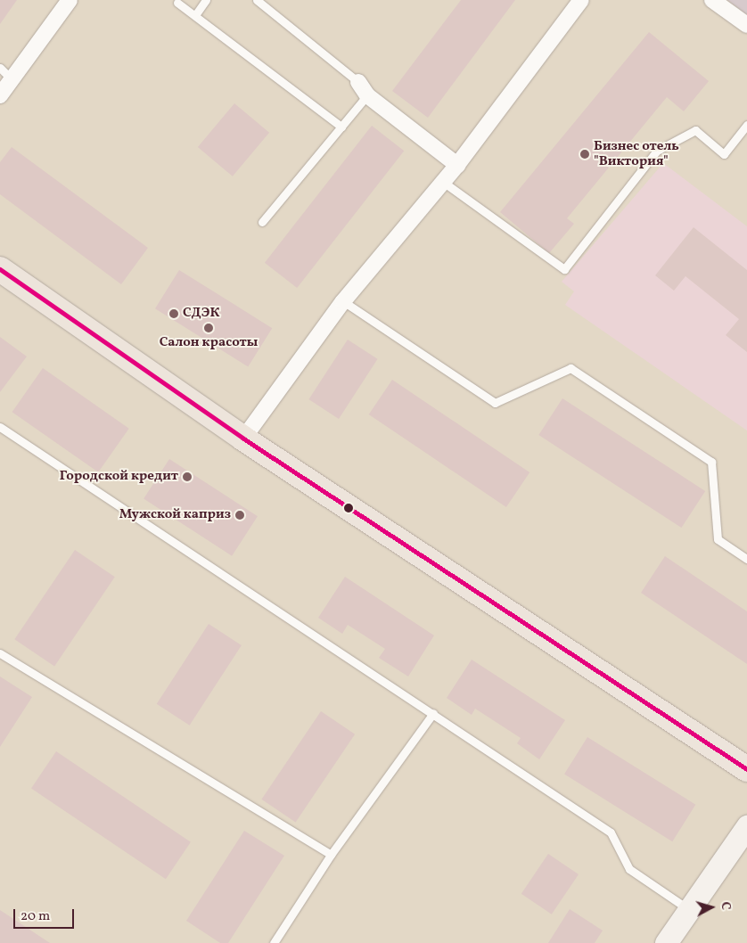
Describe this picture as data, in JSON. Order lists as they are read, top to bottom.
{
  "places": [
    "Бизнес отель \"Виктория\"",
    "СДЭК",
    "Салон красоты",
    "Городской кредит",
    "Мужской каприз"
  ],
  "scale_bar": "20 m",
  "north": "right"
}
